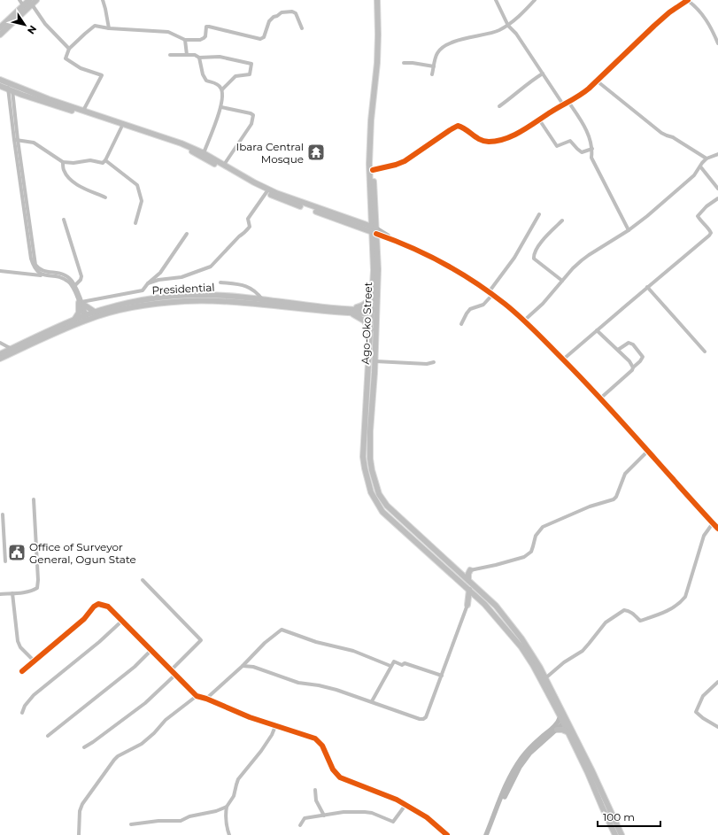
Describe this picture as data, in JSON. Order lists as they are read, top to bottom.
{
  "streets": {
    "main road": ["Presidential", "Ago-Oko Street"]
  },
  "crossings": [
    ["Presidential", "Ago-Oko Street"]
  ],
  "places": {
    "temple": ["Ibara Central Mosque"],
    "public building": ["Office of Surveyor General, Ogun State"]
  },
  "scale_bar": "100 m",
  "north": "bottom right"
}
